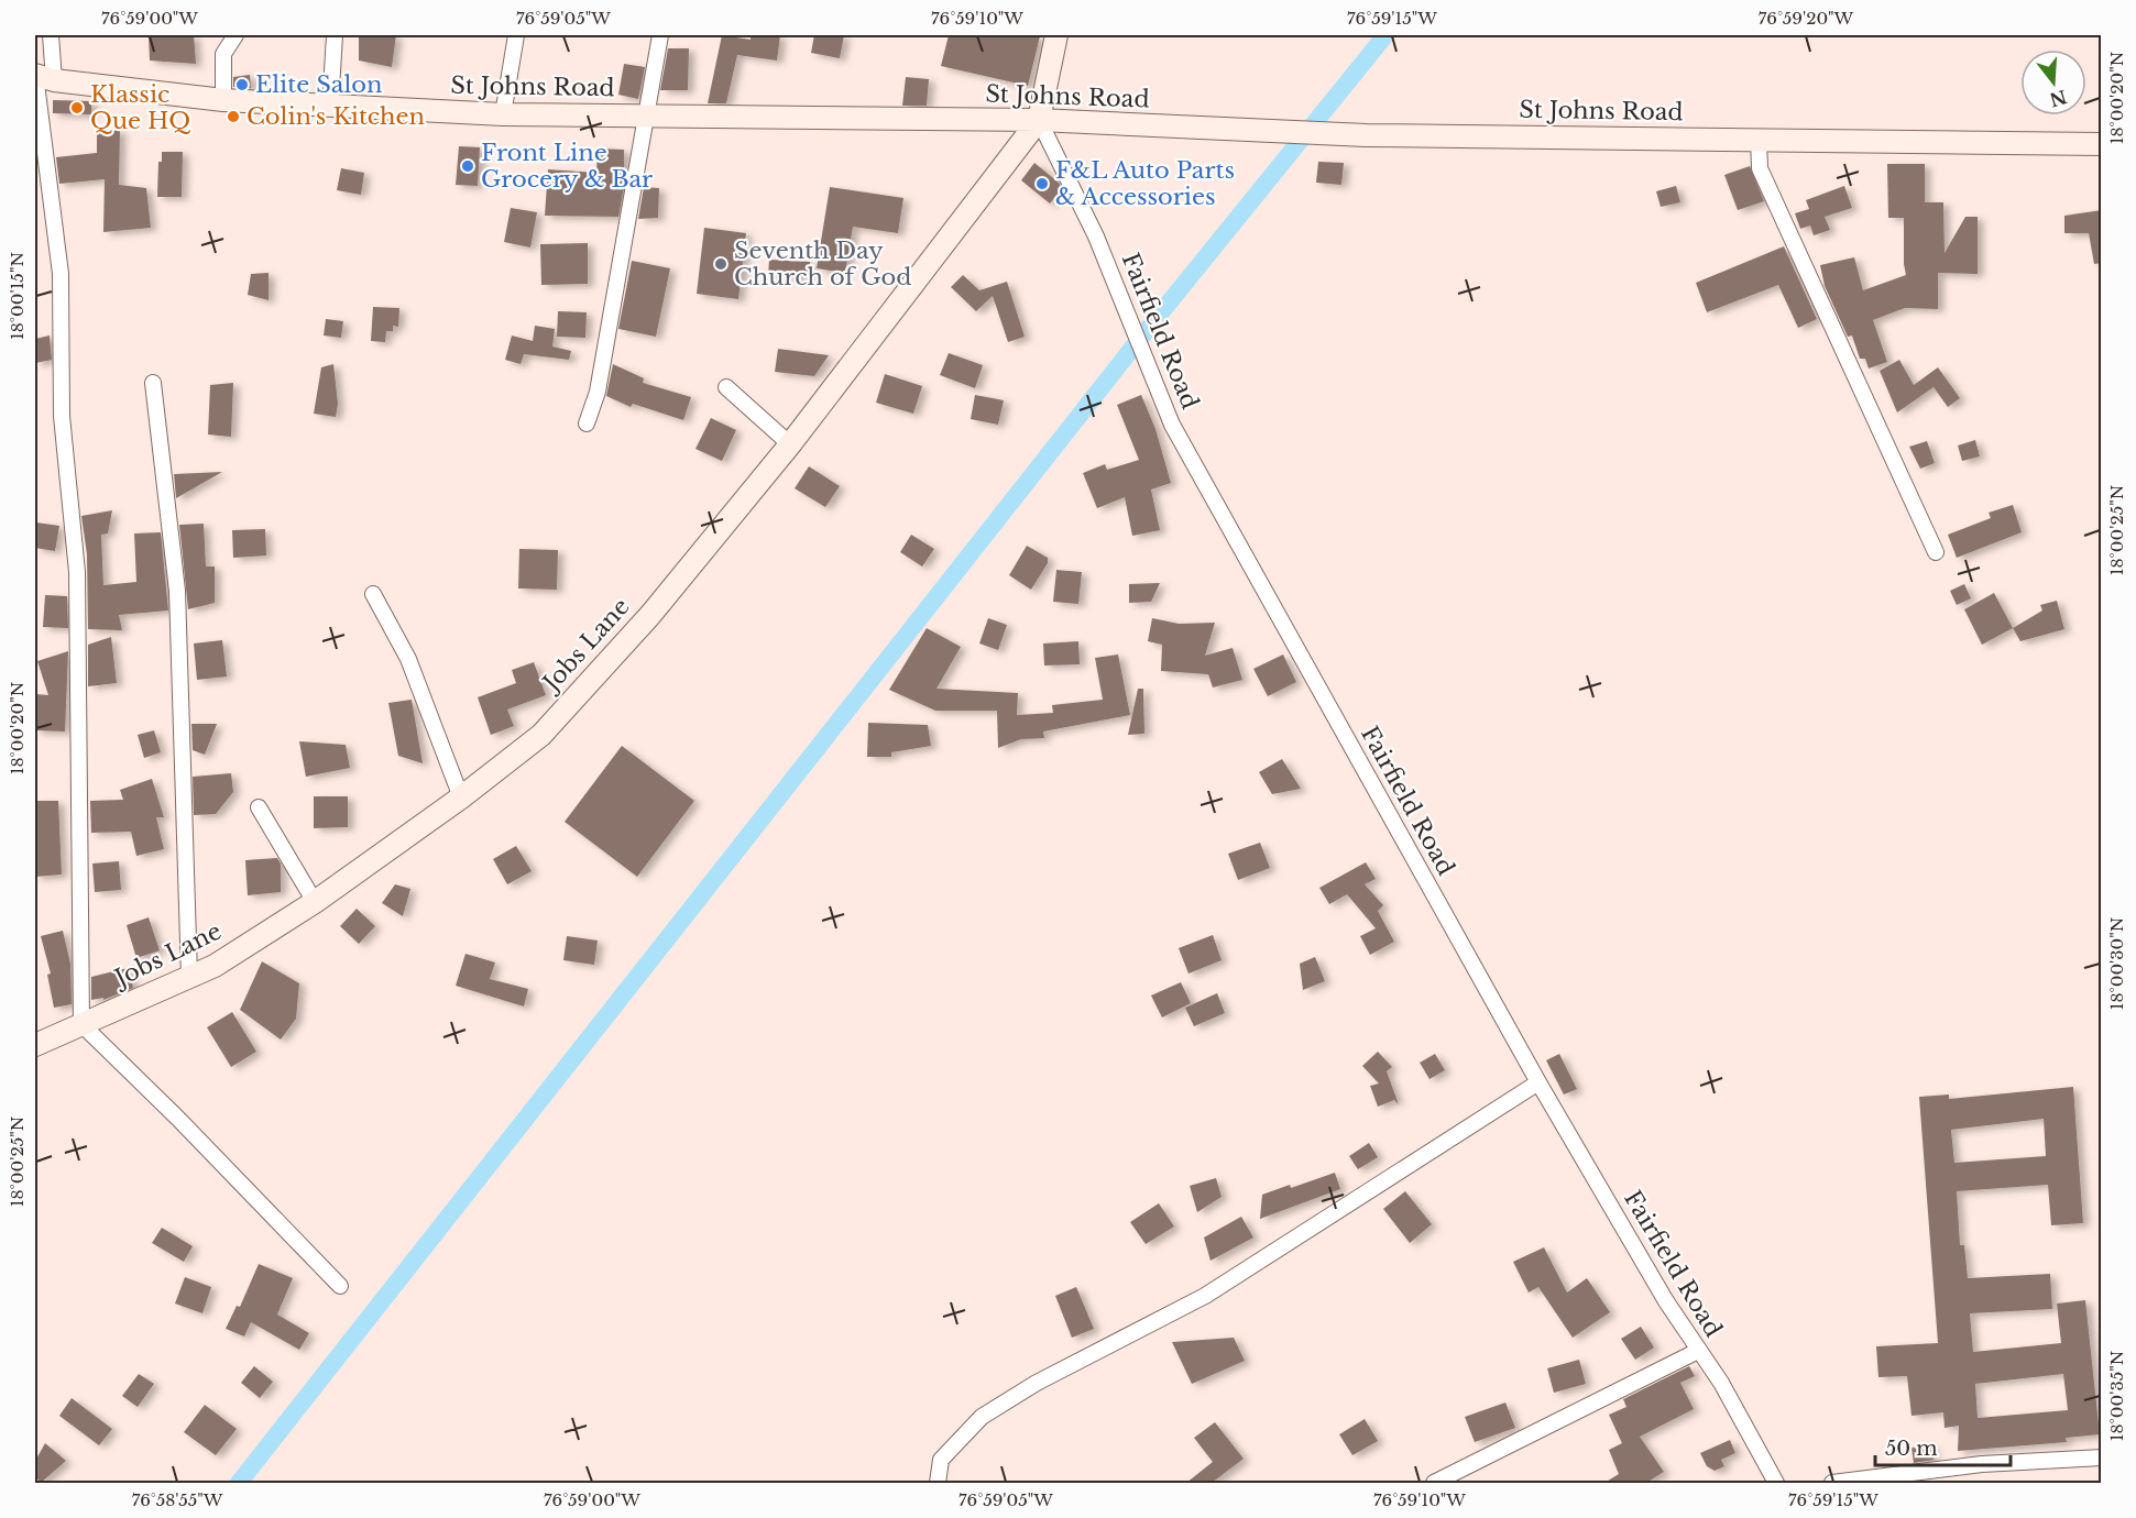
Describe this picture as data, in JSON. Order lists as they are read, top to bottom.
{
  "streets": {
    "main road": ["St Johns Road", "Jobs Lane"],
    "street": ["Fairfield Road"]
  },
  "crossings": [
    ["St Johns Road", "Fairfield Road"],
    ["St Johns Road", "Jobs Lane"],
    ["Fairfield Road", "Jobs Lane"]
  ],
  "places": [
    "Elite Salon",
    "Klassic Que HQ",
    "Colin's Kitchen",
    "Front Line Grocery & Bar",
    "F&L Auto Parts & Accessories",
    "Seventh Day Church of God"
  ],
  "scale_bar": "50 m",
  "north": "bottom",
  "coordinates": [
    "76°59'00\"W",
    "76°59'05\"W",
    "76°59'10\"W",
    "76°59'15\"W",
    "76°59'20\"W",
    "18°00'20\"N",
    "18°00'15\"N",
    "18°00'25\"N",
    "18°00'30\"N",
    "18°00'35\"N",
    "76°58'55\"W"
  ]
}
